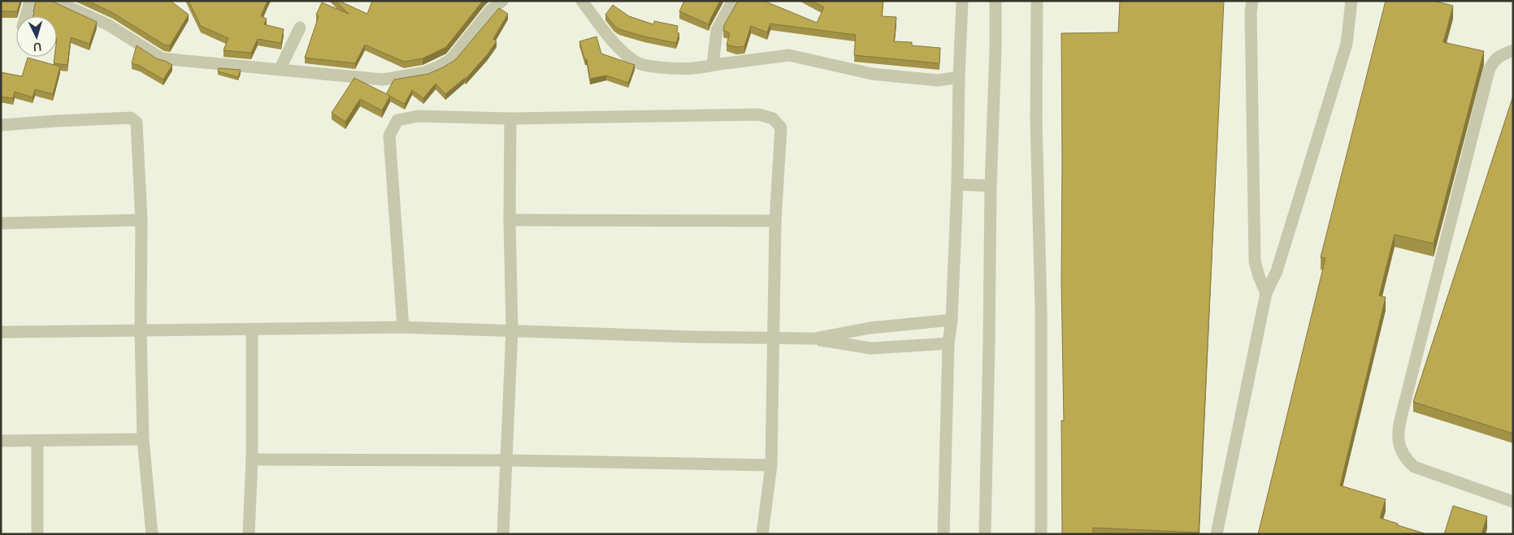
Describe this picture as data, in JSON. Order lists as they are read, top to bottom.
{
  "north": "bottom"
}
